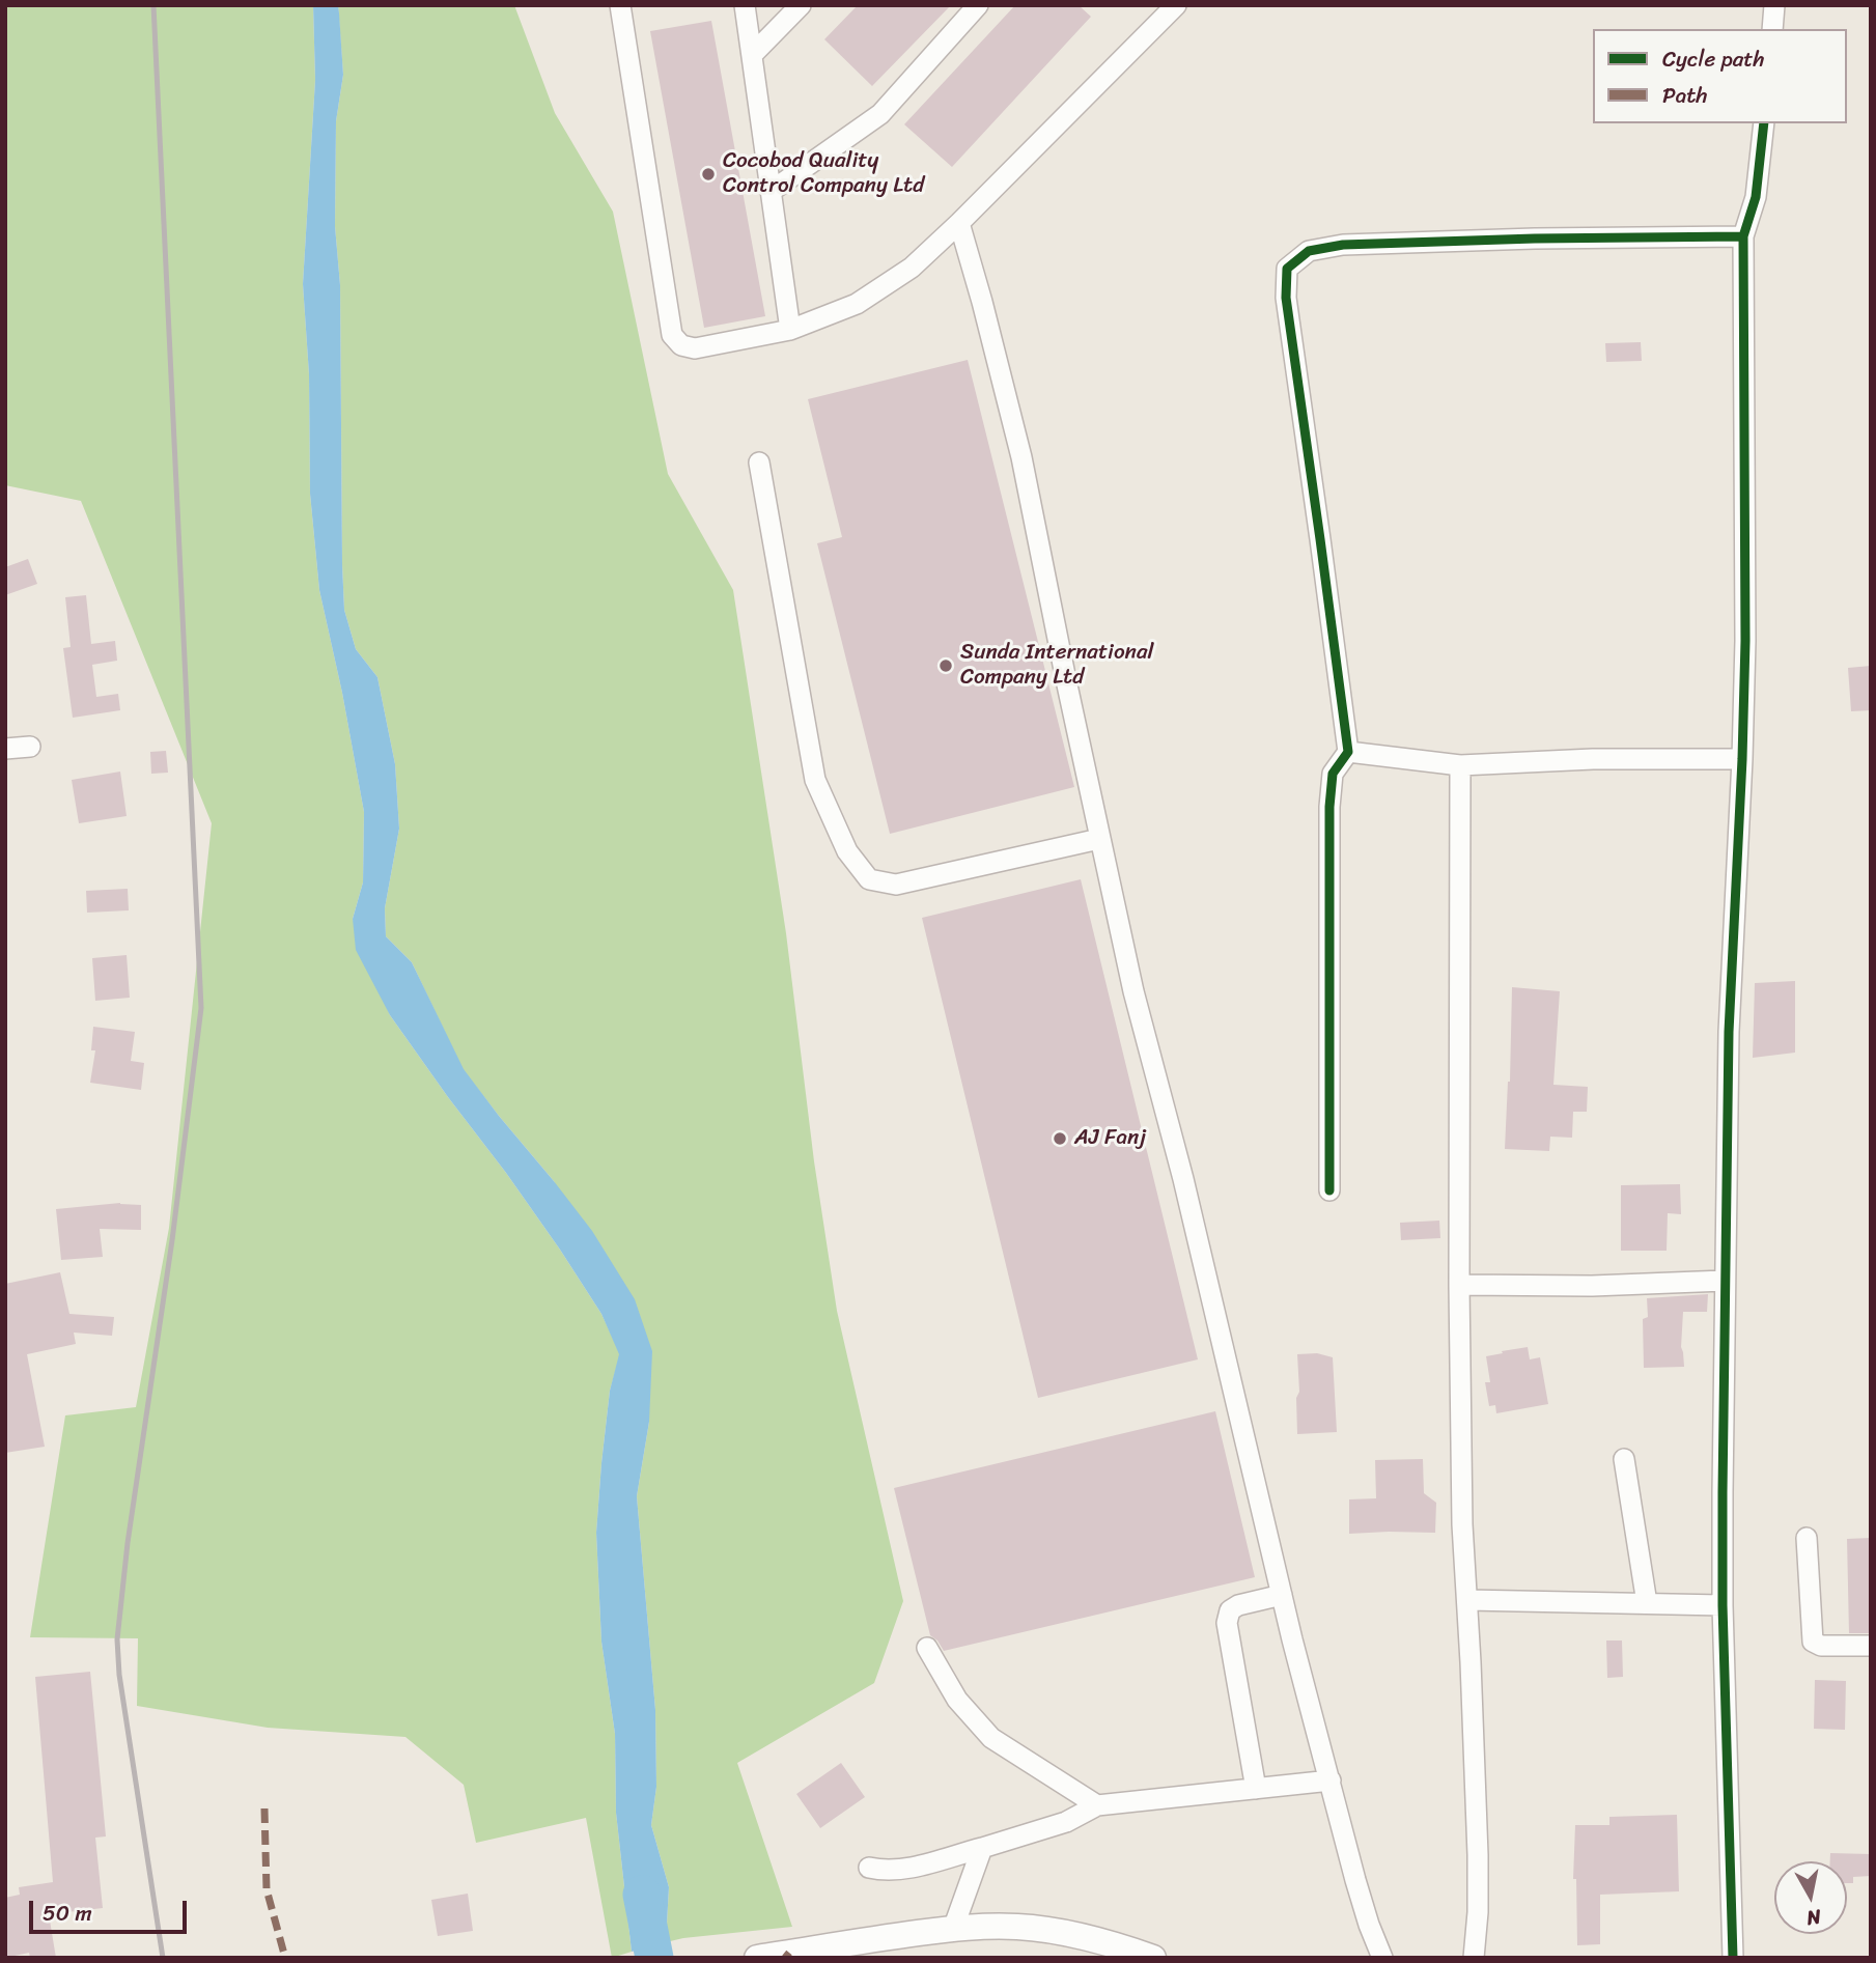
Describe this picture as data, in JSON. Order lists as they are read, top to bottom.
{
  "places": ["Cocobod Quality Control Company Ltd", "Sunda International Company Ltd", "AJ Fanj"],
  "legend": ["Cycle path", "Path"],
  "scale_bar": "50 m",
  "north": "bottom"
}
